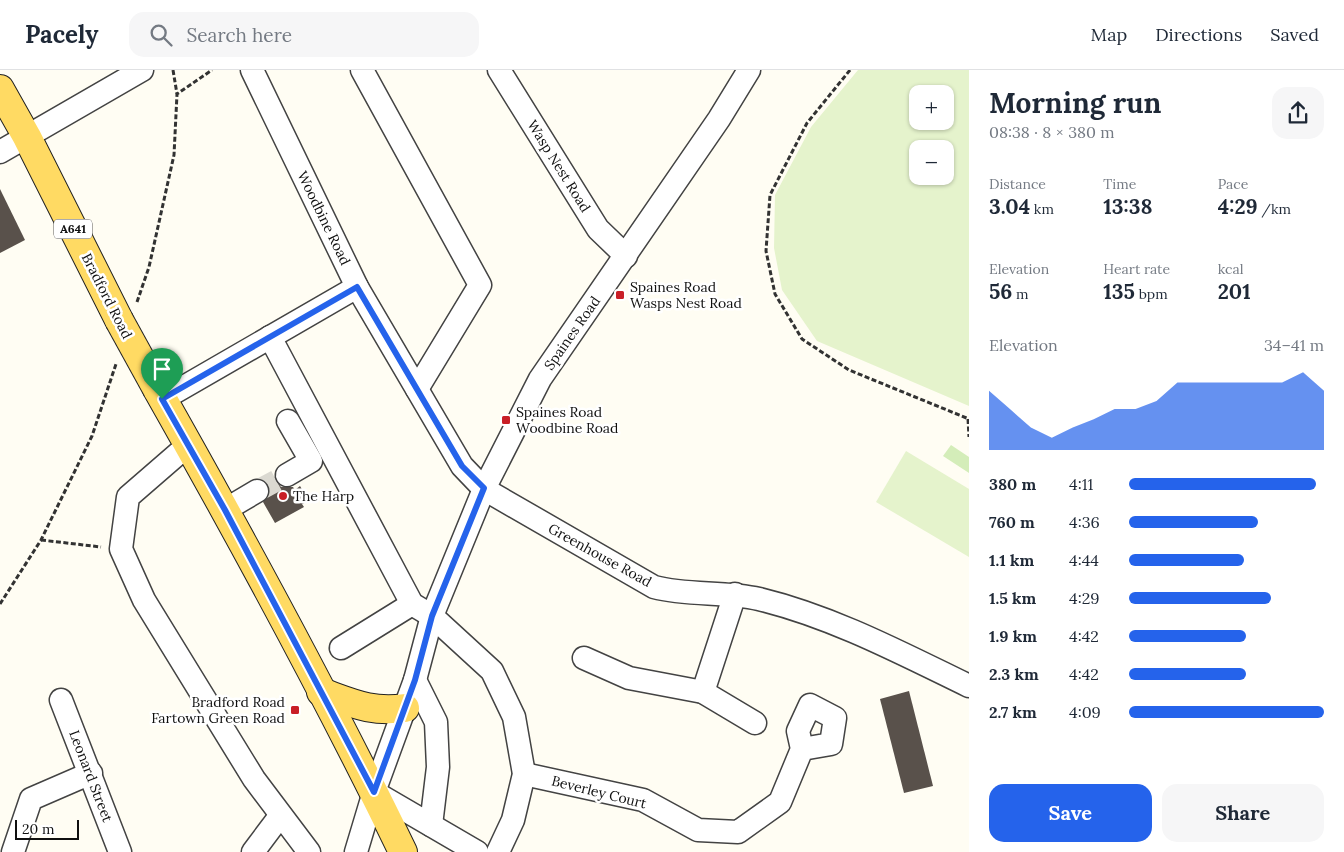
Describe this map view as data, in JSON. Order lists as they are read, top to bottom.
{
  "streets": {
    "main road": ["A641", "Bradford Road"],
    "street": [
      "Wasp Nest Road",
      "Woodbine Road",
      "Spaines Road",
      "Greenhouse Road",
      "Leonard Street",
      "Beverley Court"
    ]
  },
  "crossings": [
    ["Wasp Nest Road", "Spaines Road"],
    ["Woodbine Road", "Spaines Road"],
    ["Woodbine Road", "Greenhouse Road"],
    ["A641", "Bradford Road"],
    ["A641", "Spaines Road"],
    ["Bradford Road", "Spaines Road"],
    ["Spaines Road", "Greenhouse Road"]
  ],
  "places": {
    "transit": ["Spaines Road Wasps Nest Road", "Spaines Road Woodbine Road", "Bradford Road Fartown Green Road"],
    "other": ["The Harp"]
  },
  "scale_bar": "20 m",
  "page": {
    "header": "Pacely",
    "search": "Search here",
    "nav": ["Map", "Directions", "Saved"],
    "heading": ["Morning run", "08:38 · 8 × 380 m"],
    "map_buttons": ["+", "−"],
    "stats": [
      ["Distance", "3.04 km"],
      ["Time", "13:38"],
      ["Pace", "4:29 /km"],
      ["Elevation", "56 m"],
      ["Heart rate", "135 bpm"],
      ["kcal", "201"]
    ],
    "chart": ["Elevation", "34–41 m"],
    "list": [
      {
        "name": "380 m",
        "note": "4:11"
      },
      {
        "name": "760 m",
        "note": "4:36"
      },
      {
        "name": "1.1 km",
        "note": "4:44"
      },
      {
        "name": "1.5 km",
        "note": "4:29"
      },
      {
        "name": "1.9 km",
        "note": "4:42"
      },
      {
        "name": "2.3 km",
        "note": "4:42"
      },
      {
        "name": "2.7 km",
        "note": "4:09"
      }
    ],
    "buttons": ["Save", "Share"],
    "scale": "20 m"
  }
}
